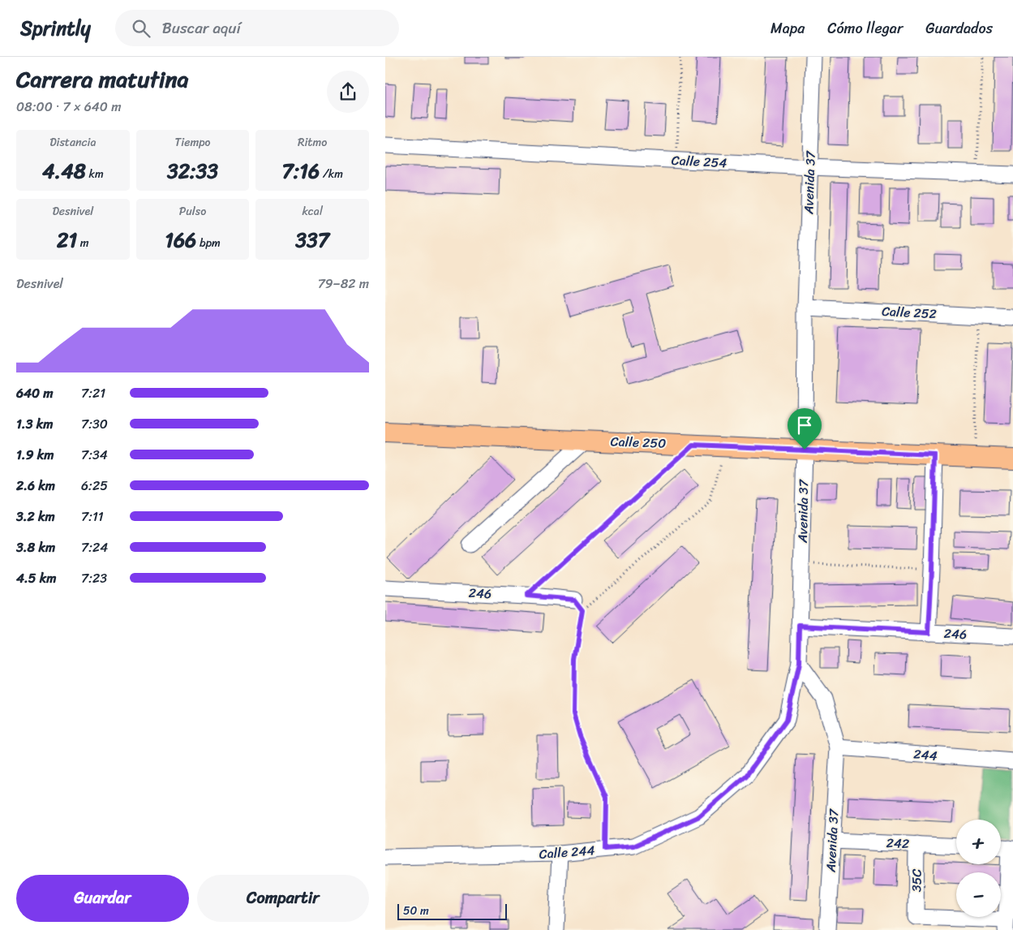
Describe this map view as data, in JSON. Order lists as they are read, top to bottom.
{
  "streets": {
    "main road": ["Calle 250"],
    "street": [
      "Calle 254",
      "Avenida 37",
      "Calle 252",
      "246",
      "244",
      "242",
      "Calle 244",
      "35C"
    ]
  },
  "crossings": [
    ["Calle 254", "Avenida 37"],
    ["Avenida 37", "Calle 252"],
    ["Avenida 37", "Calle 250"],
    ["Avenida 37", "246"],
    ["Avenida 37", "244"],
    ["Avenida 37", "242"],
    ["Avenida 37", "Calle 244"],
    ["242", "35C"]
  ],
  "scale_bar": "50 m",
  "page": {
    "header": "Sprintly",
    "search": "Buscar aquí",
    "nav": ["Mapa", "Cómo llegar", "Guardados"],
    "heading": ["Carrera matutina", "08:00 · 7 × 640 m"],
    "stats": [
      ["Distancia", "4.48 km"],
      ["Tiempo", "32:33"],
      ["Ritmo", "7:16 /km"],
      ["Desnivel", "21 m"],
      ["Pulso", "166 bpm"],
      ["kcal", "337"]
    ],
    "chart": ["Desnivel", "79–82 m"],
    "list": [
      {
        "name": "640 m",
        "note": "7:21"
      },
      {
        "name": "1.3 km",
        "note": "7:30"
      },
      {
        "name": "1.9 km",
        "note": "7:34"
      },
      {
        "name": "2.6 km",
        "note": "6:25"
      },
      {
        "name": "3.2 km",
        "note": "7:11"
      },
      {
        "name": "3.8 km",
        "note": "7:24"
      },
      {
        "name": "4.5 km",
        "note": "7:23"
      }
    ],
    "map_buttons": ["+", "−"],
    "buttons": ["Guardar", "Compartir"],
    "scale": "50 m"
  }
}
